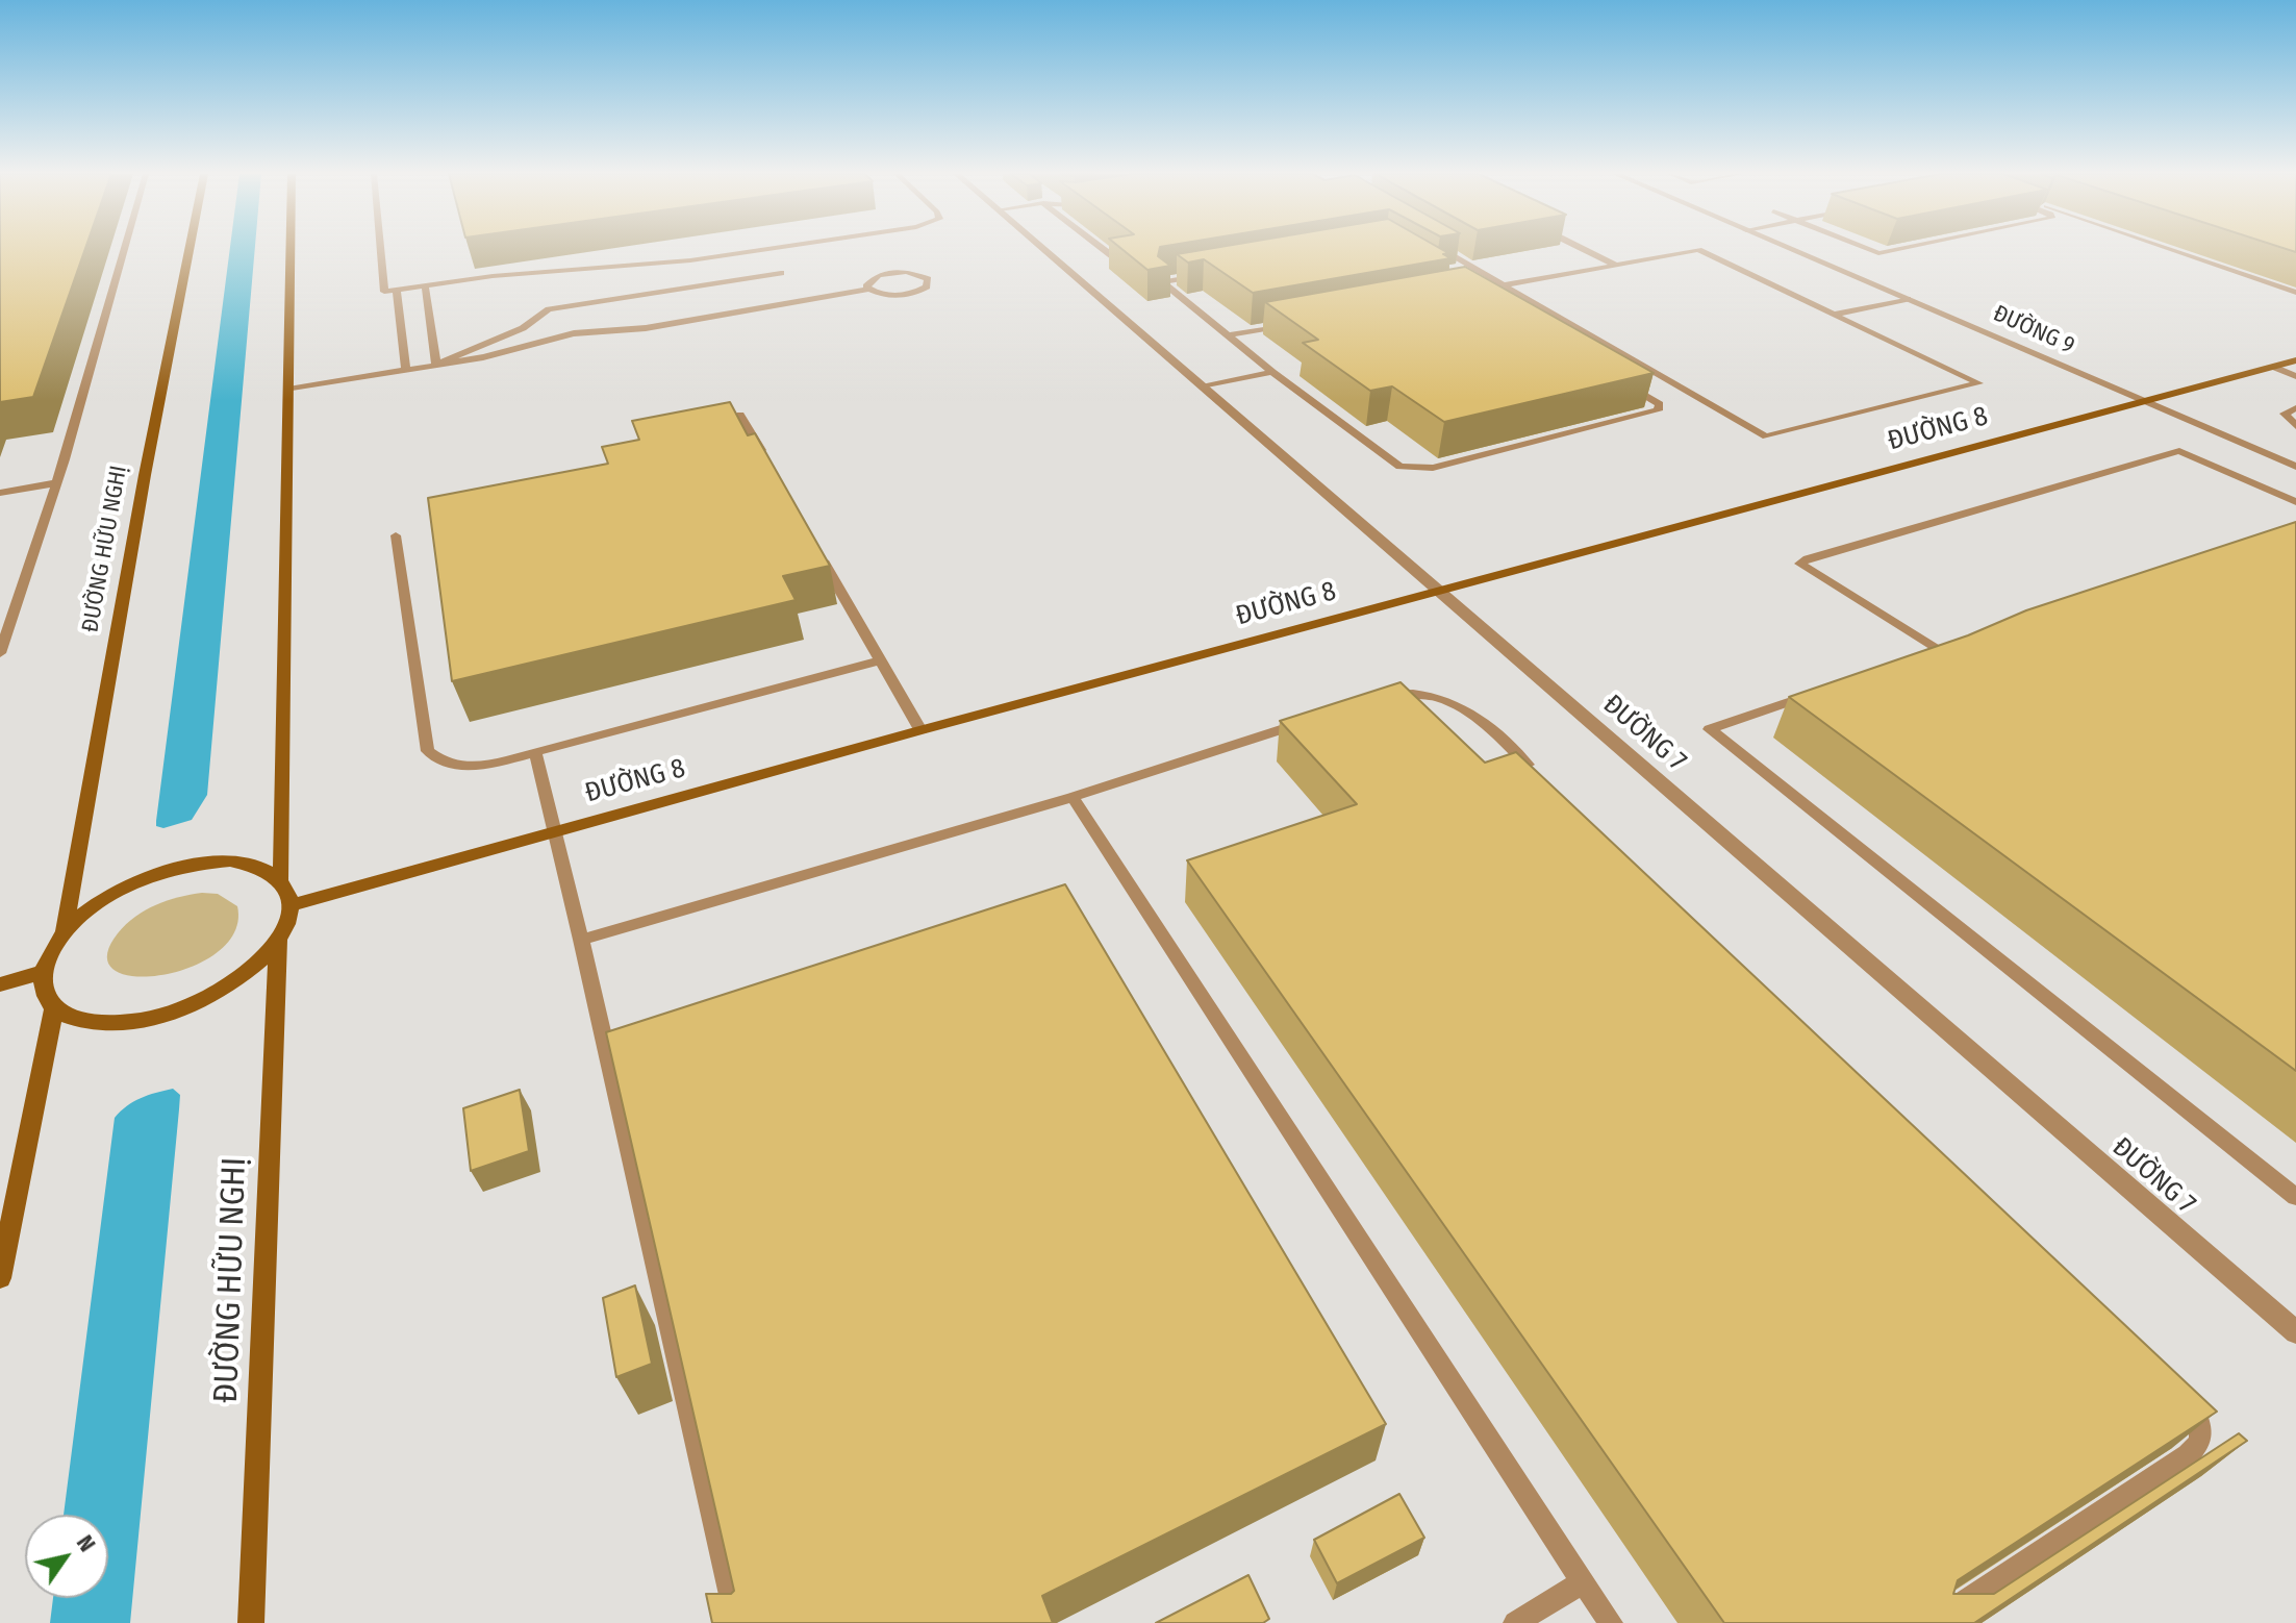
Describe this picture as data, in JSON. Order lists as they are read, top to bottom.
{
  "streets": {
    "main road": ["ĐƯỜNG 8", "ĐƯỜNG HỮU NGHỊ"],
    "street": ["ĐƯỜNG 9", "ĐƯỜNG 7"]
  },
  "crossings": [
    ["ĐƯỜNG 9", "ĐƯỜNG 8"],
    ["ĐƯỜNG 8", "ĐƯỜNG 7"]
  ],
  "north": "top right"
}
